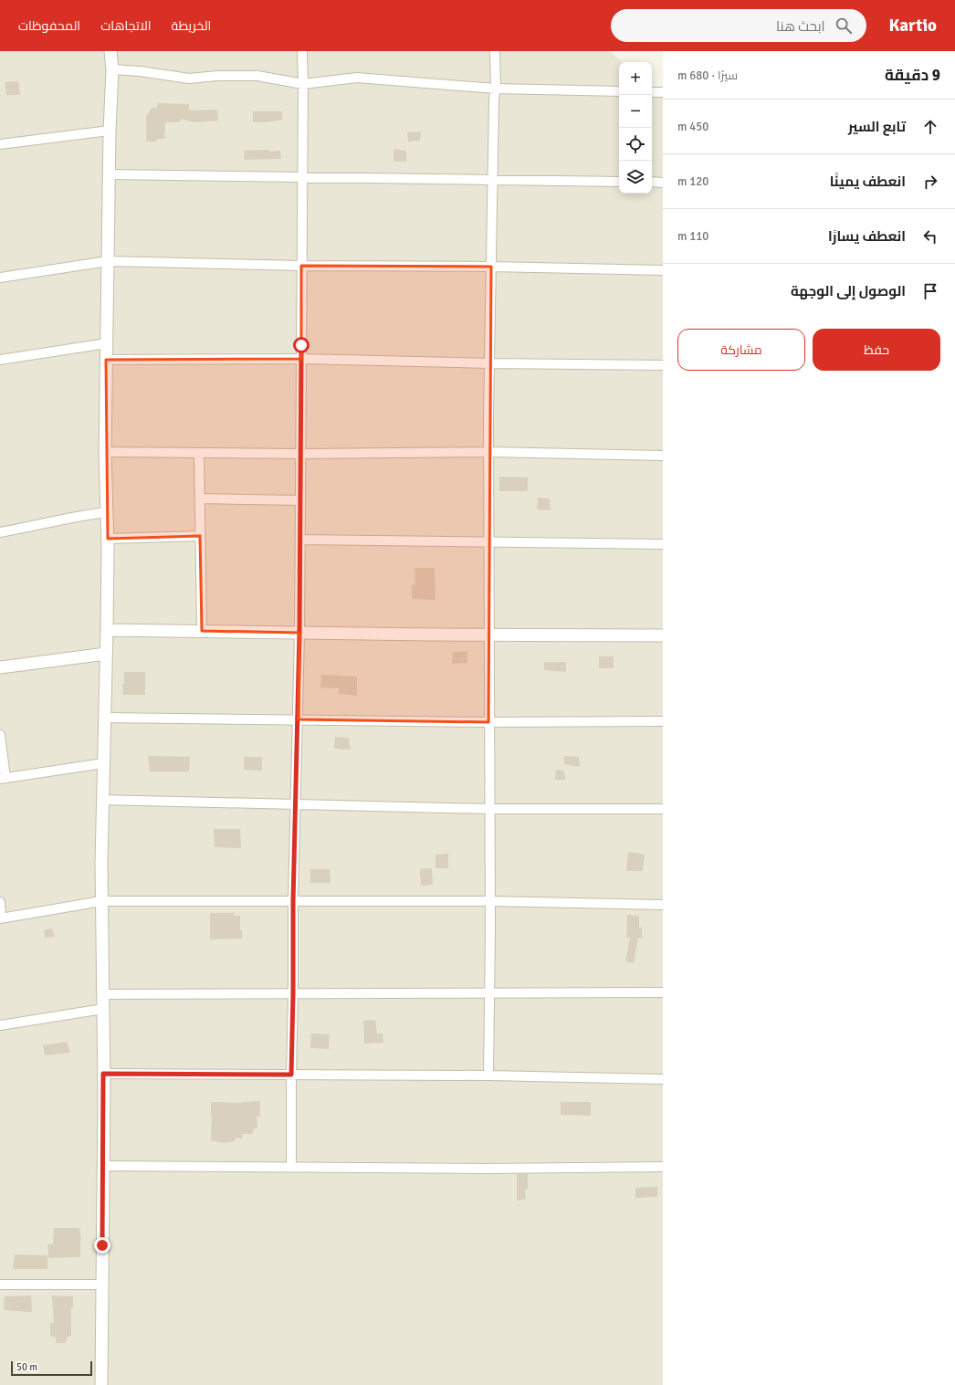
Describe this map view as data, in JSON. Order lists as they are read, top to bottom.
{
  "scale_bar": "50 m",
  "page": {
    "header": "Kartio",
    "search": "ابحث هنا",
    "nav": ["الخريطة", "الاتجاهات", "المحفوظات"],
    "heading": ["9 دقيقة", "سيرًا · 680 m"],
    "map_buttons": ["+", "−"],
    "list": [
      ["تابع السير", "450 m"],
      ["انعطف يمينًا", "120 m"],
      ["انعطف يسارًا", "110 m"],
      "الوصول إلى الوجهة"
    ],
    "buttons": ["حفظ", "مشاركة"],
    "scale": "50 m"
  }
}
